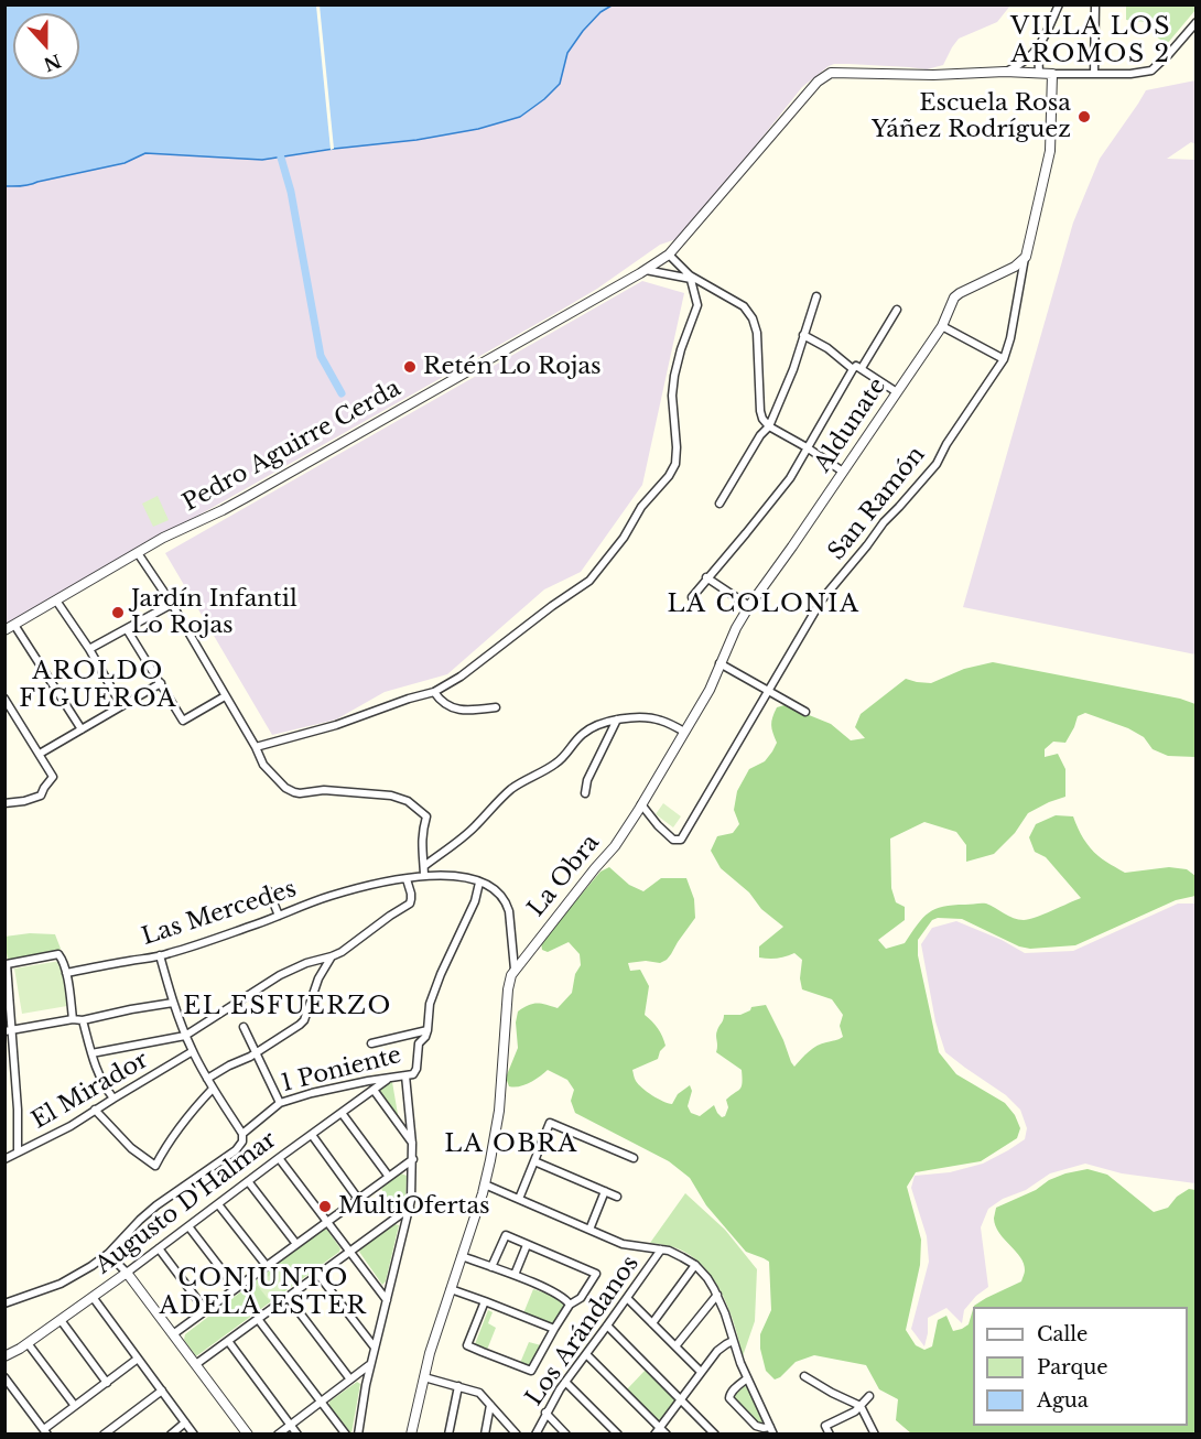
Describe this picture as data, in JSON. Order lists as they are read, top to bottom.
{
  "streets": {
    "street": [
      "Aldunate",
      "Pedro Aguirre Cerda",
      "San Ramón",
      "La Obra",
      "Las Mercedes",
      "1 Poniente",
      "El Mirador",
      "Augusto D'Halmar",
      "Los Arándanos"
    ]
  },
  "crossings": [
    ["Aldunate", "San Ramón"],
    ["Aldunate", "La Obra"],
    ["San Ramón", "La Obra"],
    ["Las Mercedes", "1 Poniente"],
    ["1 Poniente", "Augusto D'Halmar"]
  ],
  "districts": [
    "VILLA LOS AROMOS 2",
    "LA COLONIA",
    "AROLDO FIGUEROA",
    "EL ESFUERZO",
    "LA OBRA",
    "CONJUNTO ADELA ESTER"
  ],
  "places": [
    "Escuela Rosa Yáñez Rodríguez",
    "Retén Lo Rojas",
    "Jardín Infantil Lo Rojas",
    "MultiOfertas"
  ],
  "legend": ["Calle", "Parque", "Agua"],
  "north": "bottom"
}
